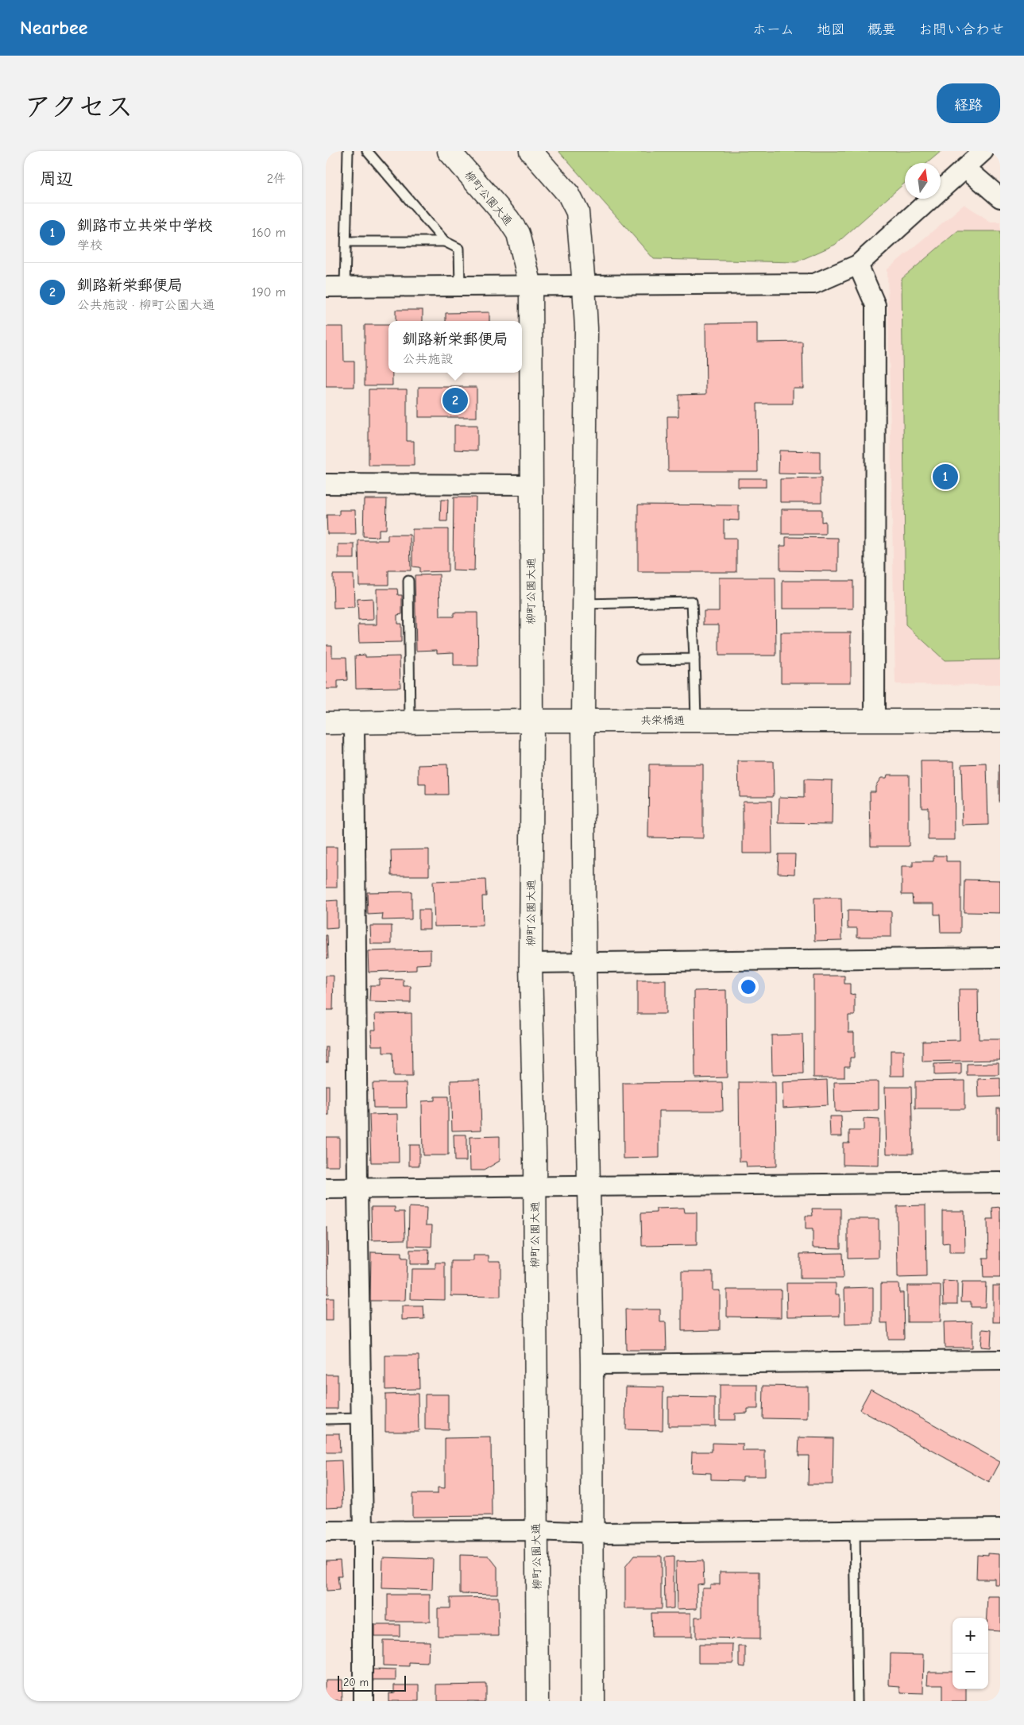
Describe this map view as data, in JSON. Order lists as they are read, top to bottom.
{
  "streets": {
    "street": ["柳町公園大通", "共栄橋通"]
  },
  "crossings": [
    ["柳町公園大通", "共栄橋通"]
  ],
  "scale_bar": "20 m",
  "north": "top",
  "page": {
    "header": "Nearbee",
    "nav": [
      "ホーム",
      "地図",
      "概要",
      "お問い合わせ"
    ],
    "title": "アクセス",
    "buttons": "経路",
    "heading": ["周辺", "2件"],
    "list": [
      {
        "mark": "1",
        "name": "釧路市立共栄中学校",
        "note": "学校",
        "value": "160 m"
      },
      {
        "mark": "2",
        "name": "釧路新栄郵便局",
        "note": "公共施設 · 柳町公園大通",
        "value": "190 m"
      }
    ],
    "popup": ["釧路新栄郵便局", "公共施設"],
    "pins": ["2", "1"],
    "map_buttons": ["+", "−"],
    "scale": "20 m"
  }
}
